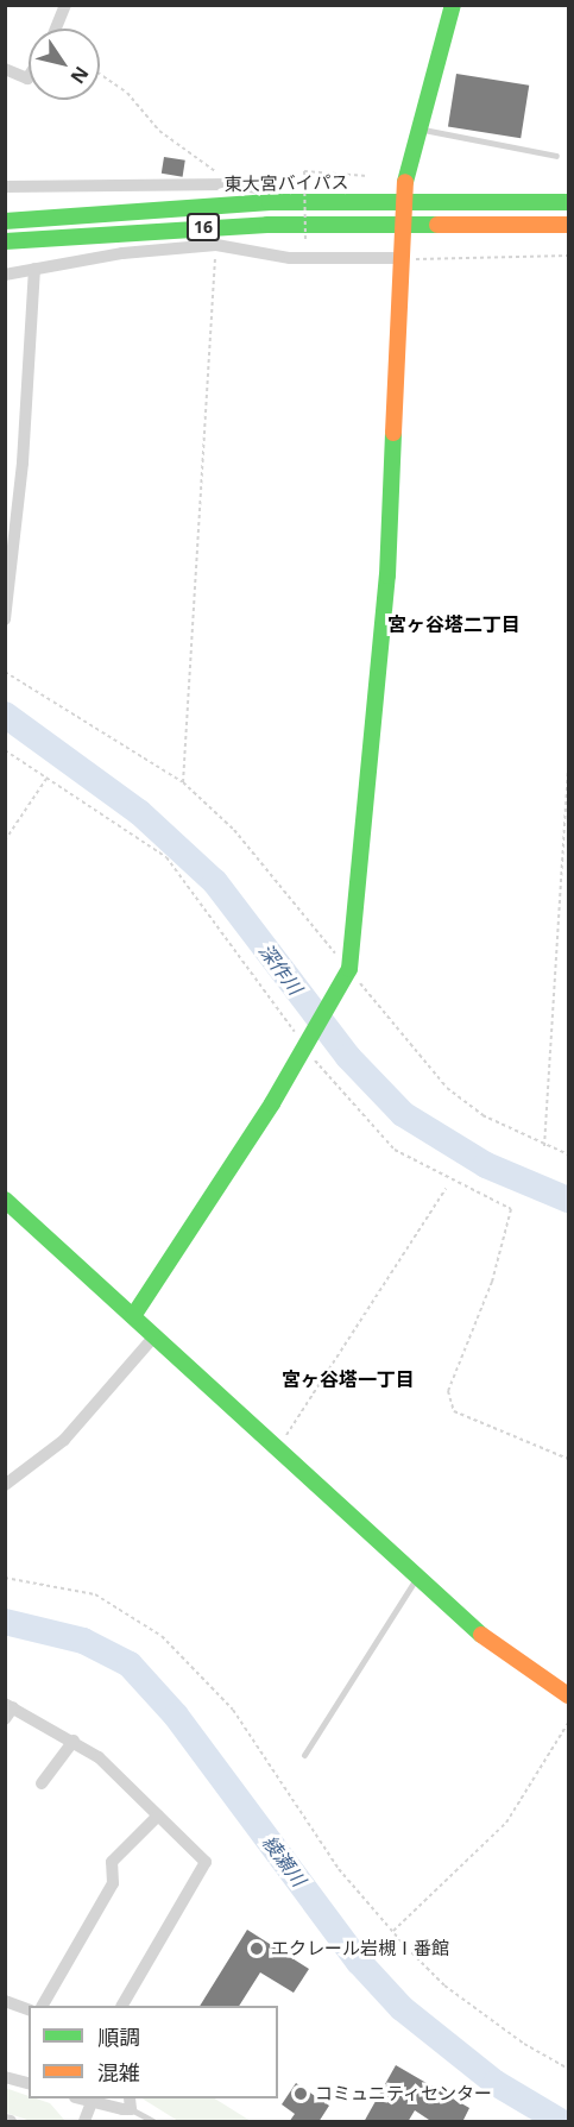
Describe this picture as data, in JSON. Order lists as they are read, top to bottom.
{
  "streets": {
    "main road": ["東大宮バイパス", "16"]
  },
  "districts": ["宮ヶ谷塔二丁目", "宮ヶ谷塔一丁目"],
  "water": ["深作川", "綾瀬川"],
  "places": ["エクレール岩槻Ⅰ番館", "コミュニティセンター"],
  "legend": ["順調", "混雑"],
  "north": "bottom right"
}
